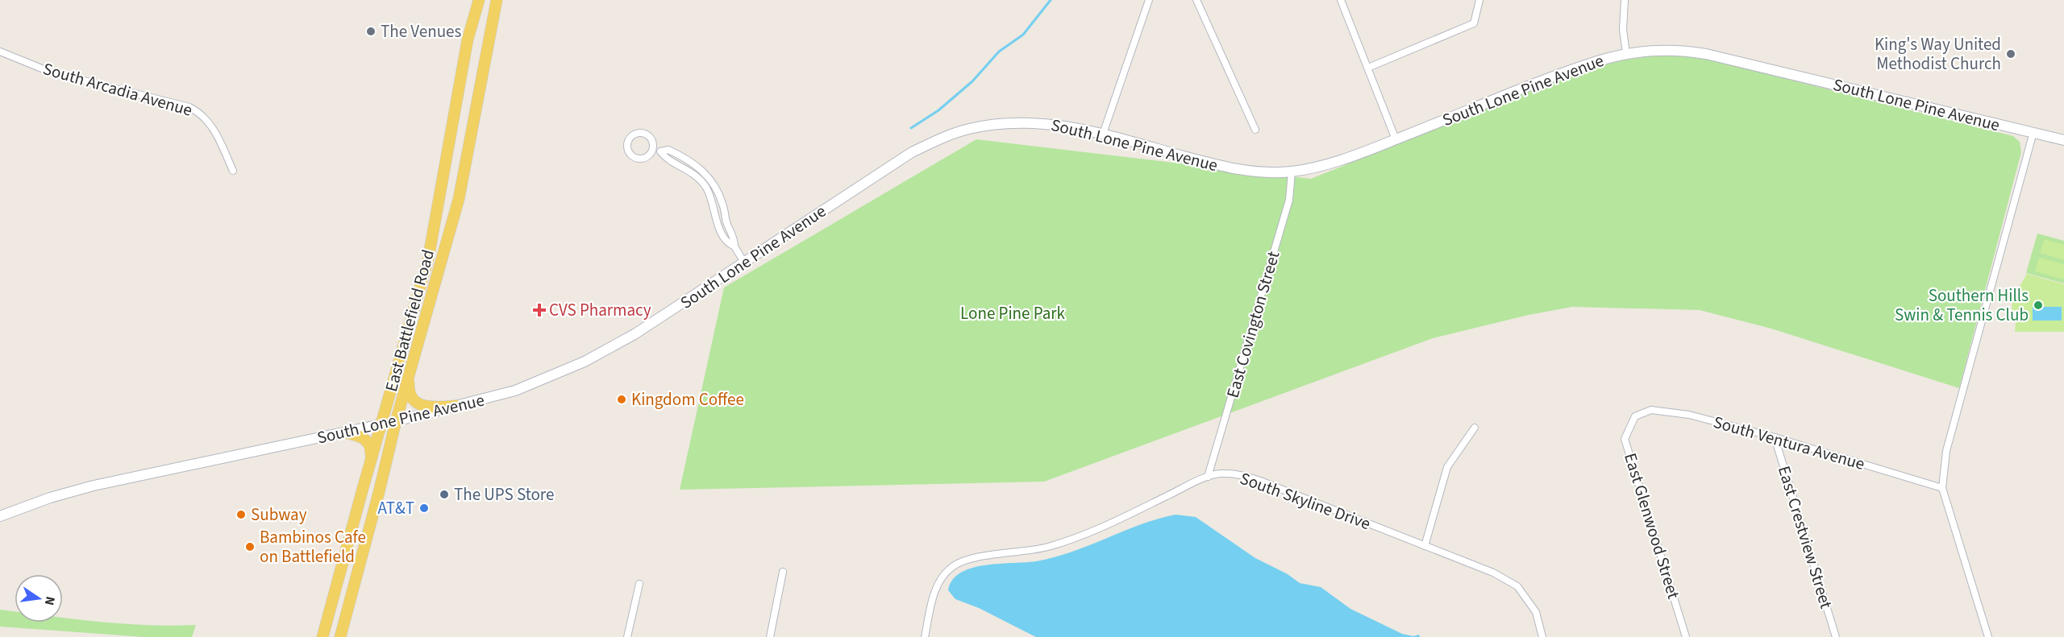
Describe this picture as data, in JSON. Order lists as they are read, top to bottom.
{
  "streets": {
    "main road": ["South Lone Pine Avenue", "East Battlefield Road"],
    "street": [
      "South Arcadia Avenue",
      "East Covington Street",
      "South Ventura Avenue",
      "South Skyline Drive",
      "East Glenwood Street",
      "East Crestview Street"
    ]
  },
  "crossings": [
    ["South Lone Pine Avenue", "East Battlefield Road"],
    ["South Lone Pine Avenue", "East Covington Street"],
    ["East Covington Street", "South Skyline Drive"],
    ["South Ventura Avenue", "East Glenwood Street"],
    ["South Ventura Avenue", "East Crestview Street"]
  ],
  "parks": ["Lone Pine Park"],
  "places": {
    "other": [
      "The Venues",
      "King's Way United Methodist Church",
      "Southern Hills Swin & Tennis Club",
      "Kingdom Coffee",
      "The UPS Store",
      "AT&T",
      "Subway",
      "Bambinos Cafe on Battlefield"
    ],
    "health": ["CVS Pharmacy"]
  },
  "north": "right"
}
